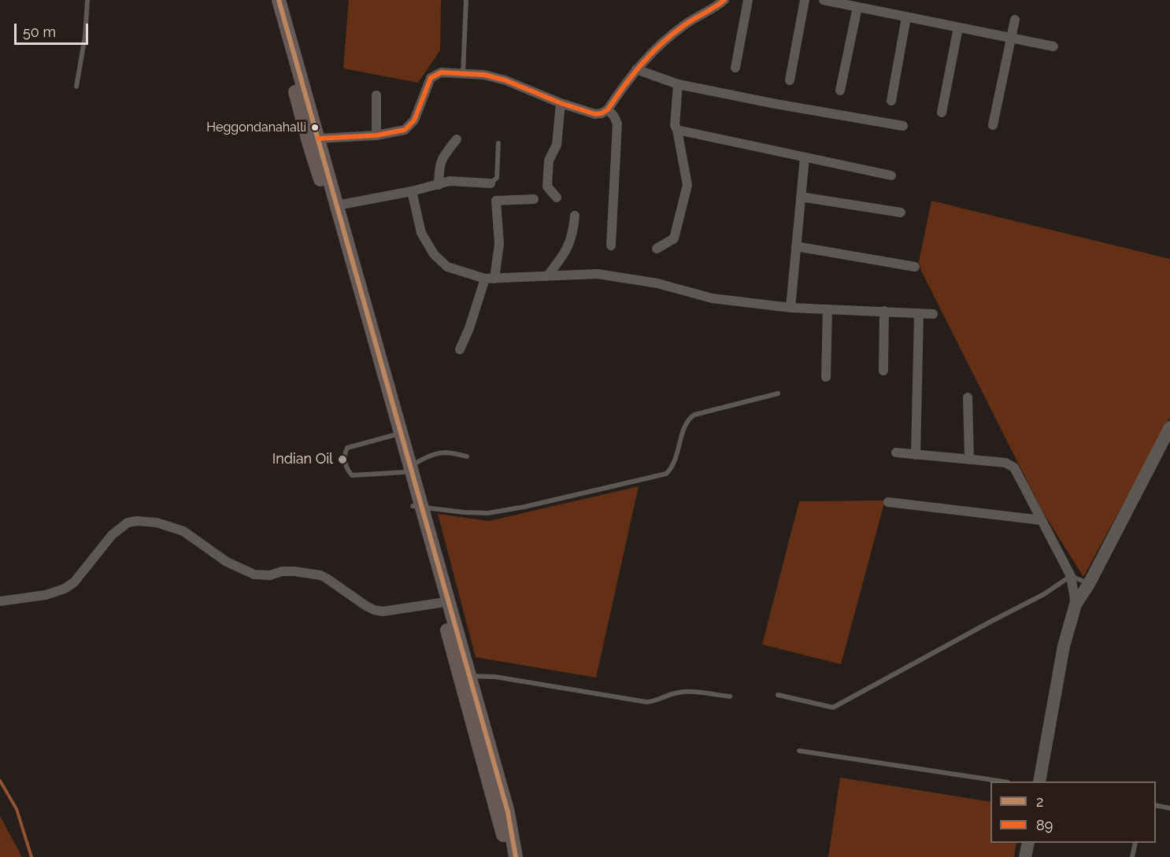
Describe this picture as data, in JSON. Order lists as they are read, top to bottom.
{
  "places": ["Heggondanahalli", "Indian Oil"],
  "lines": ["transit line 2", "transit line 89"],
  "legend": ["2", "89"],
  "scale_bar": "50 m"
}
